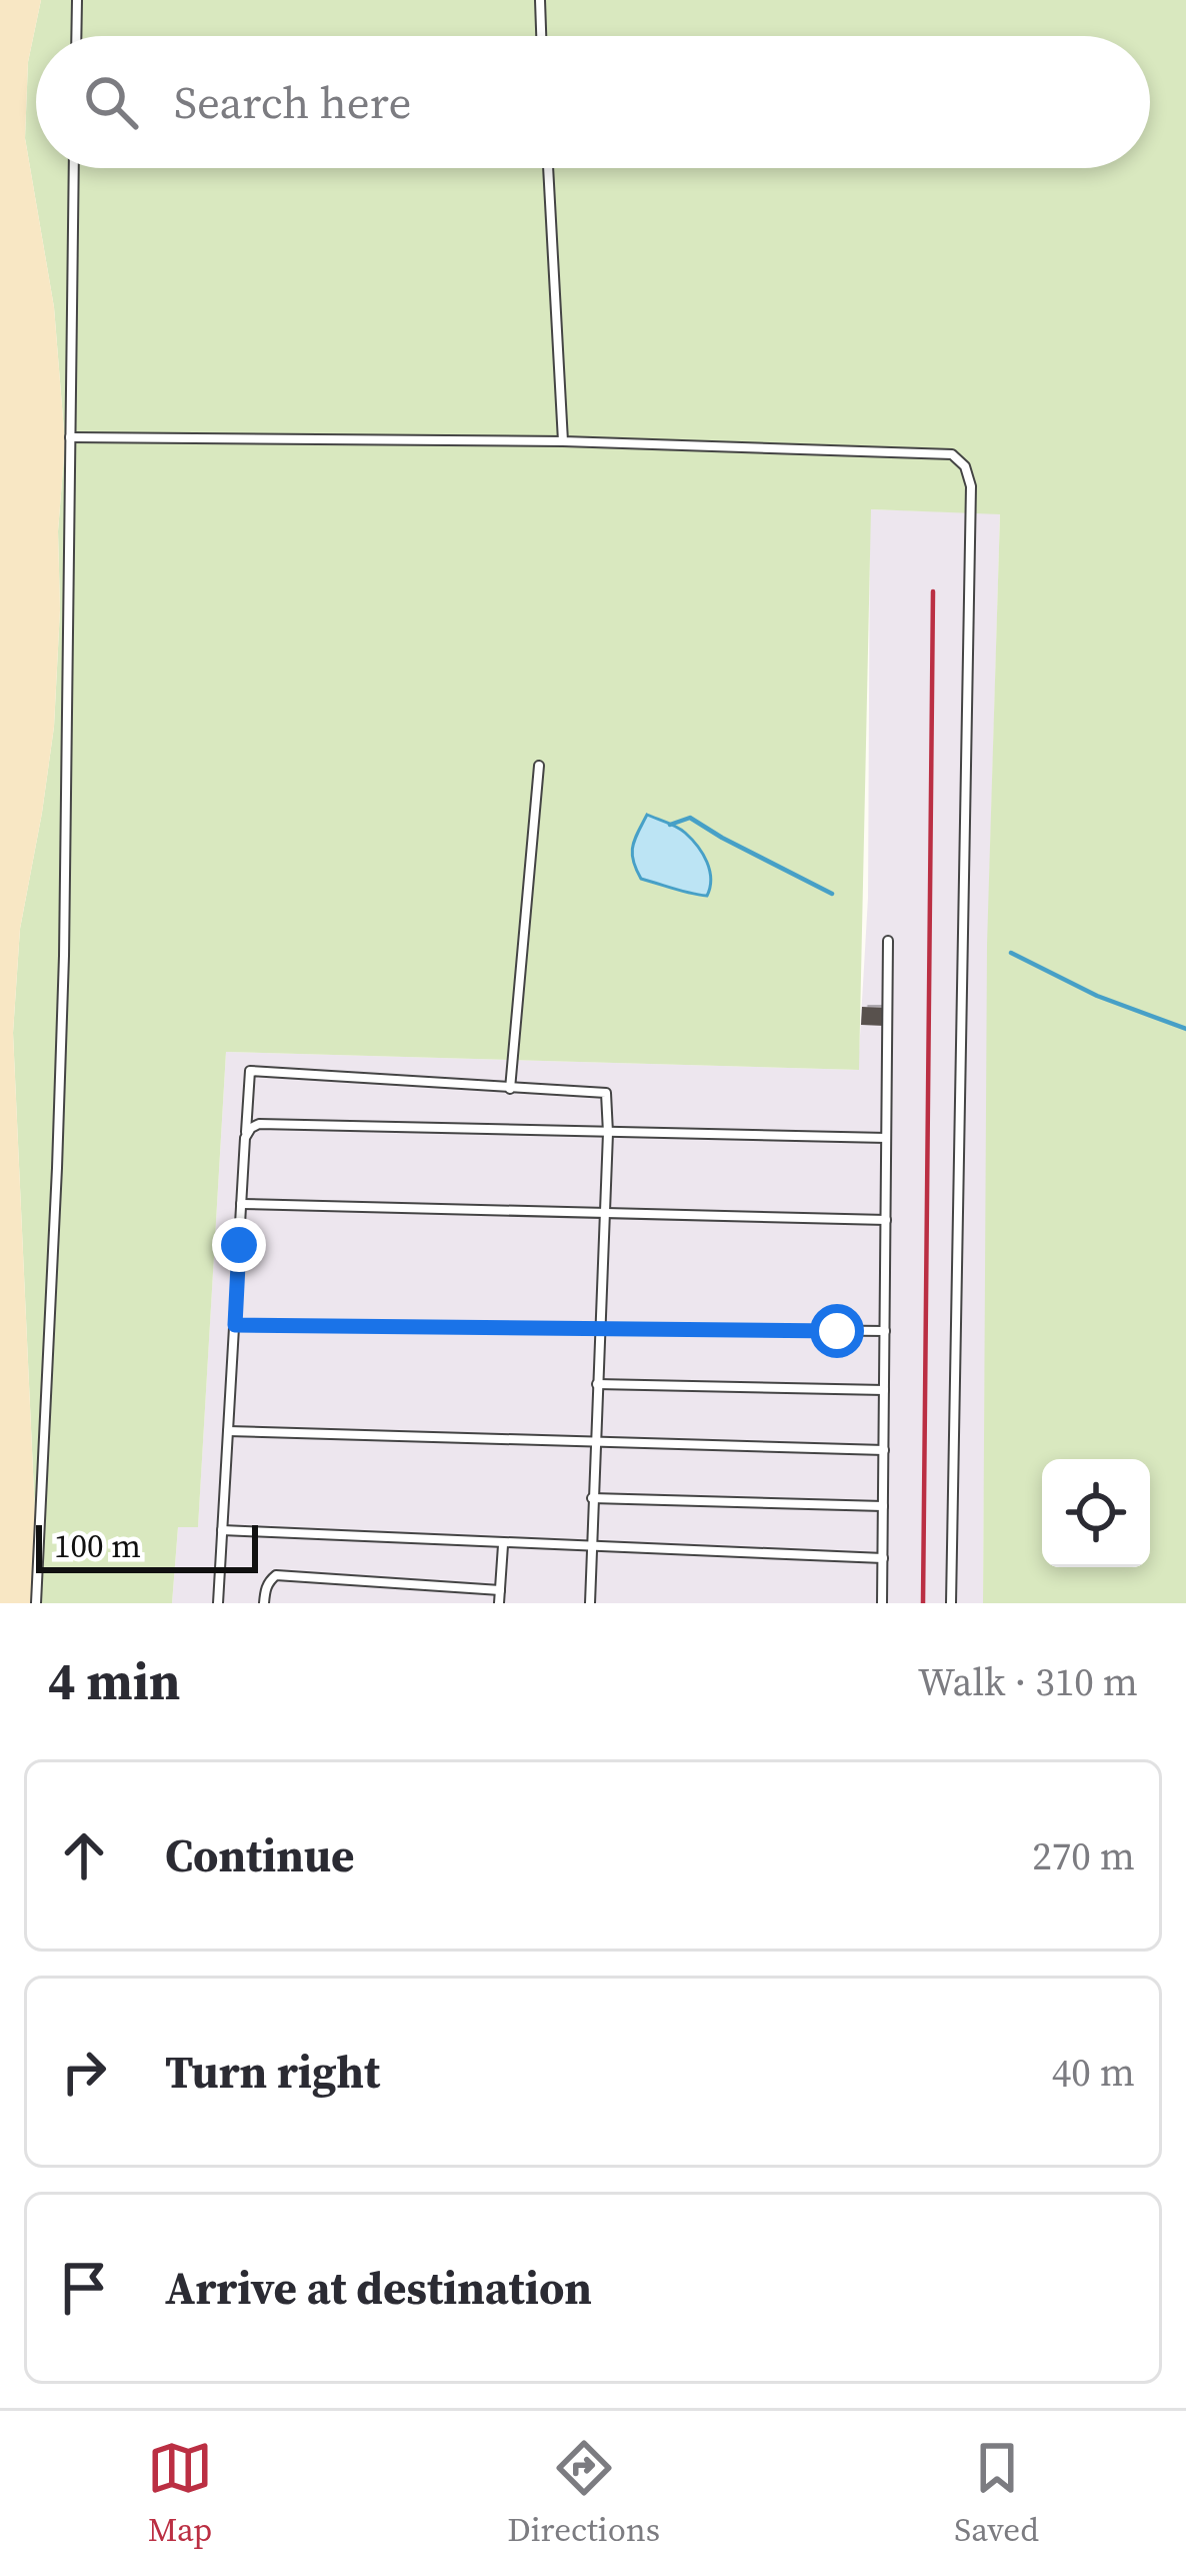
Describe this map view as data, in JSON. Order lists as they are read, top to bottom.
{
  "scale_bar": "100 m",
  "page": {
    "search": "Search here",
    "scale": "100 m",
    "heading": ["4 min", "Walk · 310 m"],
    "list": [
      ["Continue", "270 m"],
      ["Turn right", "40 m"],
      "Arrive at destination"
    ],
    "nav": ["Map", "Directions", "Saved"]
  }
}
